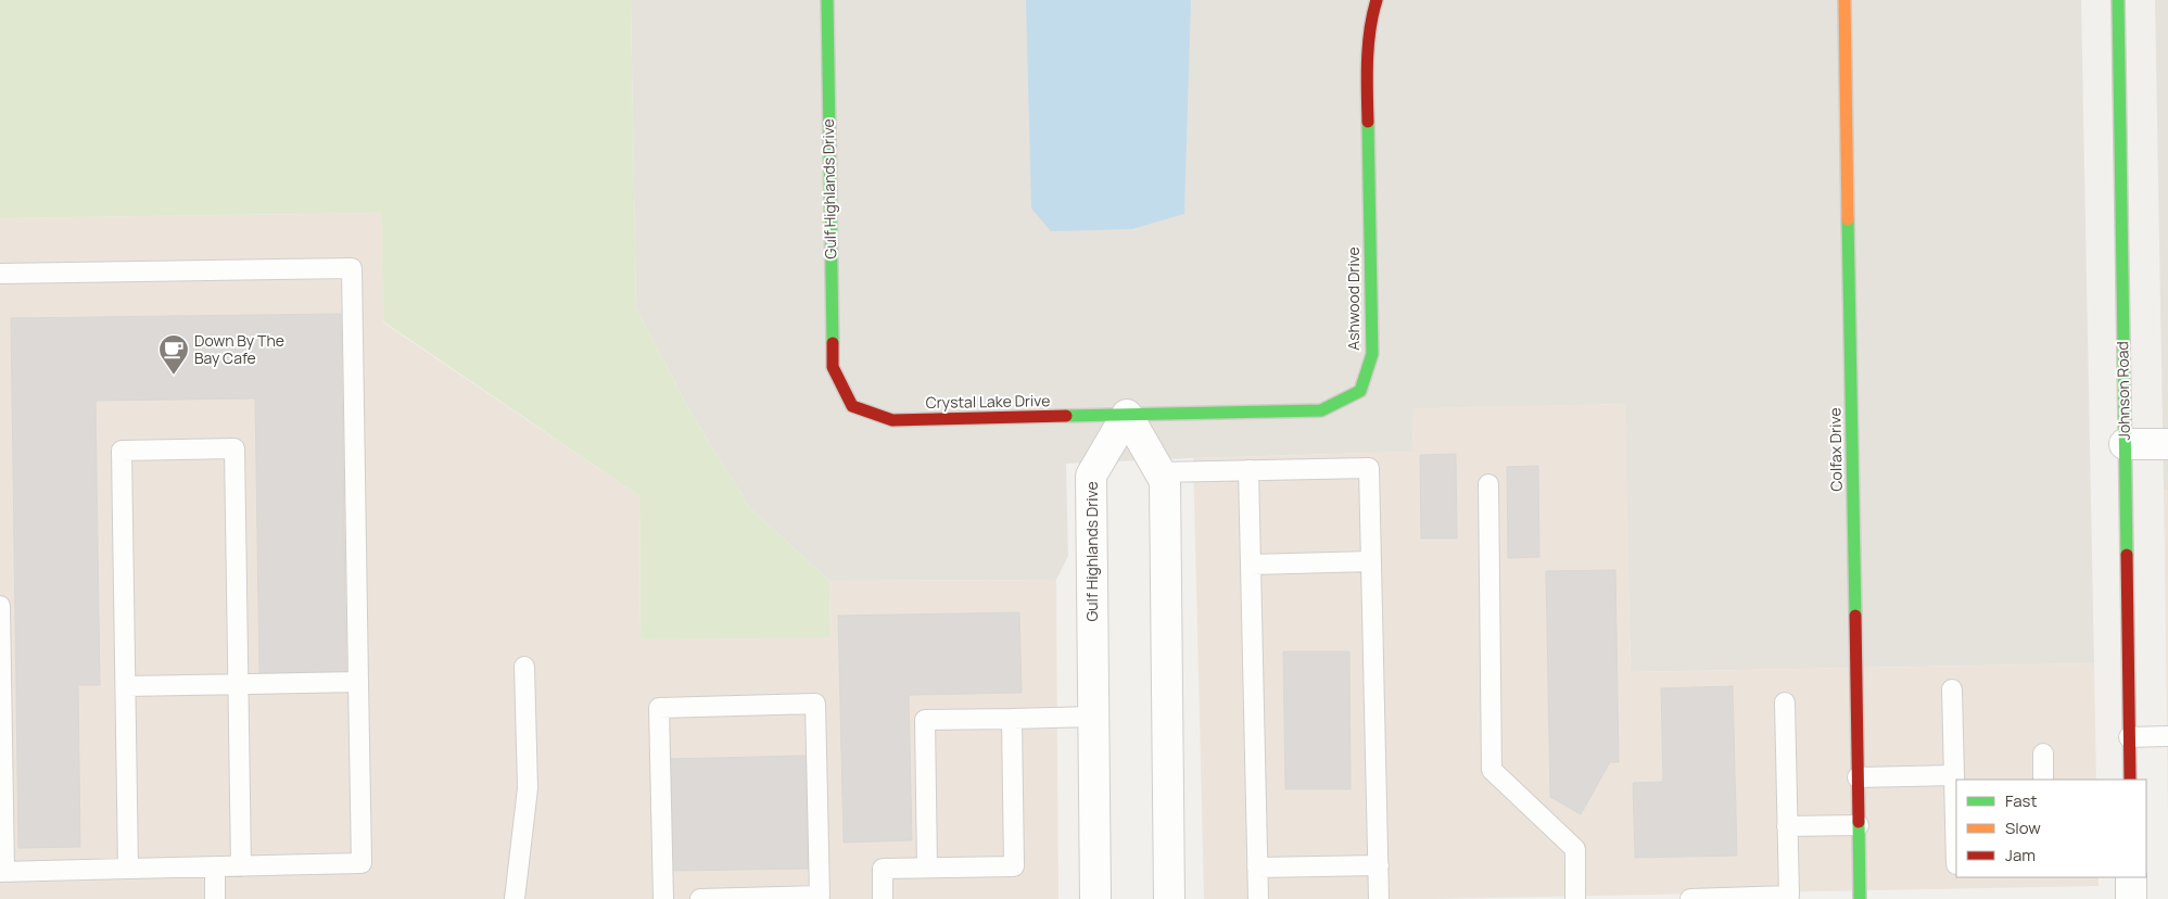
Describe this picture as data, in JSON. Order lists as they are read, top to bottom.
{
  "streets": {
    "street": [
      "Gulf Highlands Drive",
      "Ashwood Drive",
      "Johnson Road",
      "Crystal Lake Drive",
      "Colfax Drive"
    ]
  },
  "crossings": [
    ["Gulf Highlands Drive", "Ashwood Drive"],
    ["Gulf Highlands Drive", "Crystal Lake Drive"],
    ["Ashwood Drive", "Crystal Lake Drive"]
  ],
  "places": {
    "cafe": ["Down By The Bay Cafe"]
  },
  "legend": ["Fast", "Slow", "Jam"]
}
